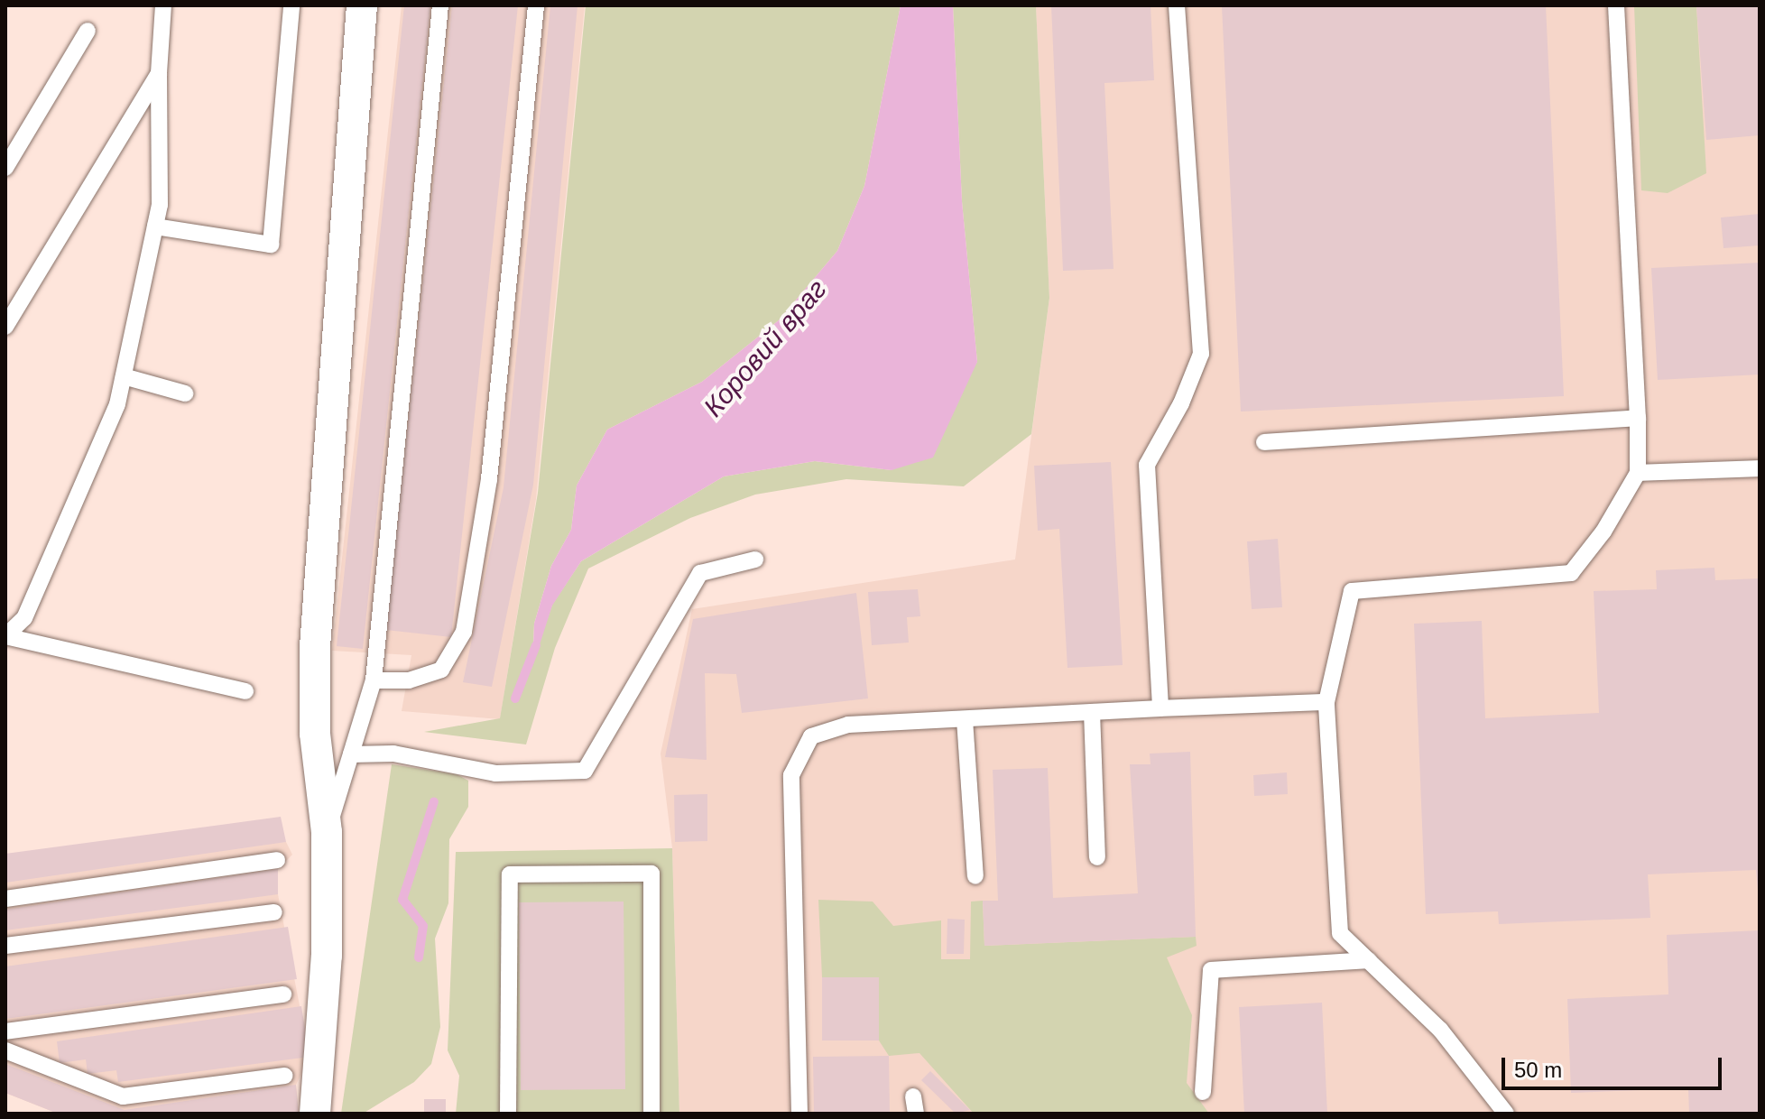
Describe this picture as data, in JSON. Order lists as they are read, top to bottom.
{
  "water": ["Коровий враг"],
  "scale_bar": "50 m"
}
